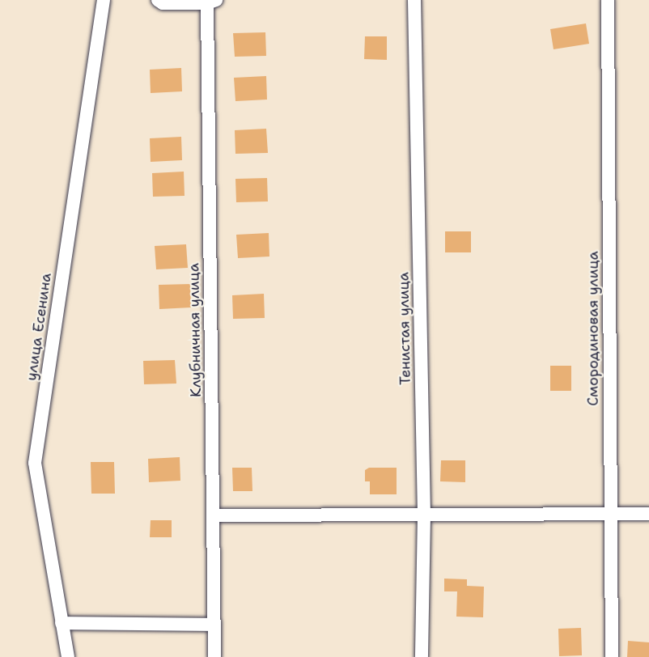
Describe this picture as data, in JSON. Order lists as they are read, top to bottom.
{
  "streets": {
    "street": [
      "улица Есенина",
      "Тенистая улица",
      "Смородиновая улица",
      "Клубничная улица"
    ]
  }
}
